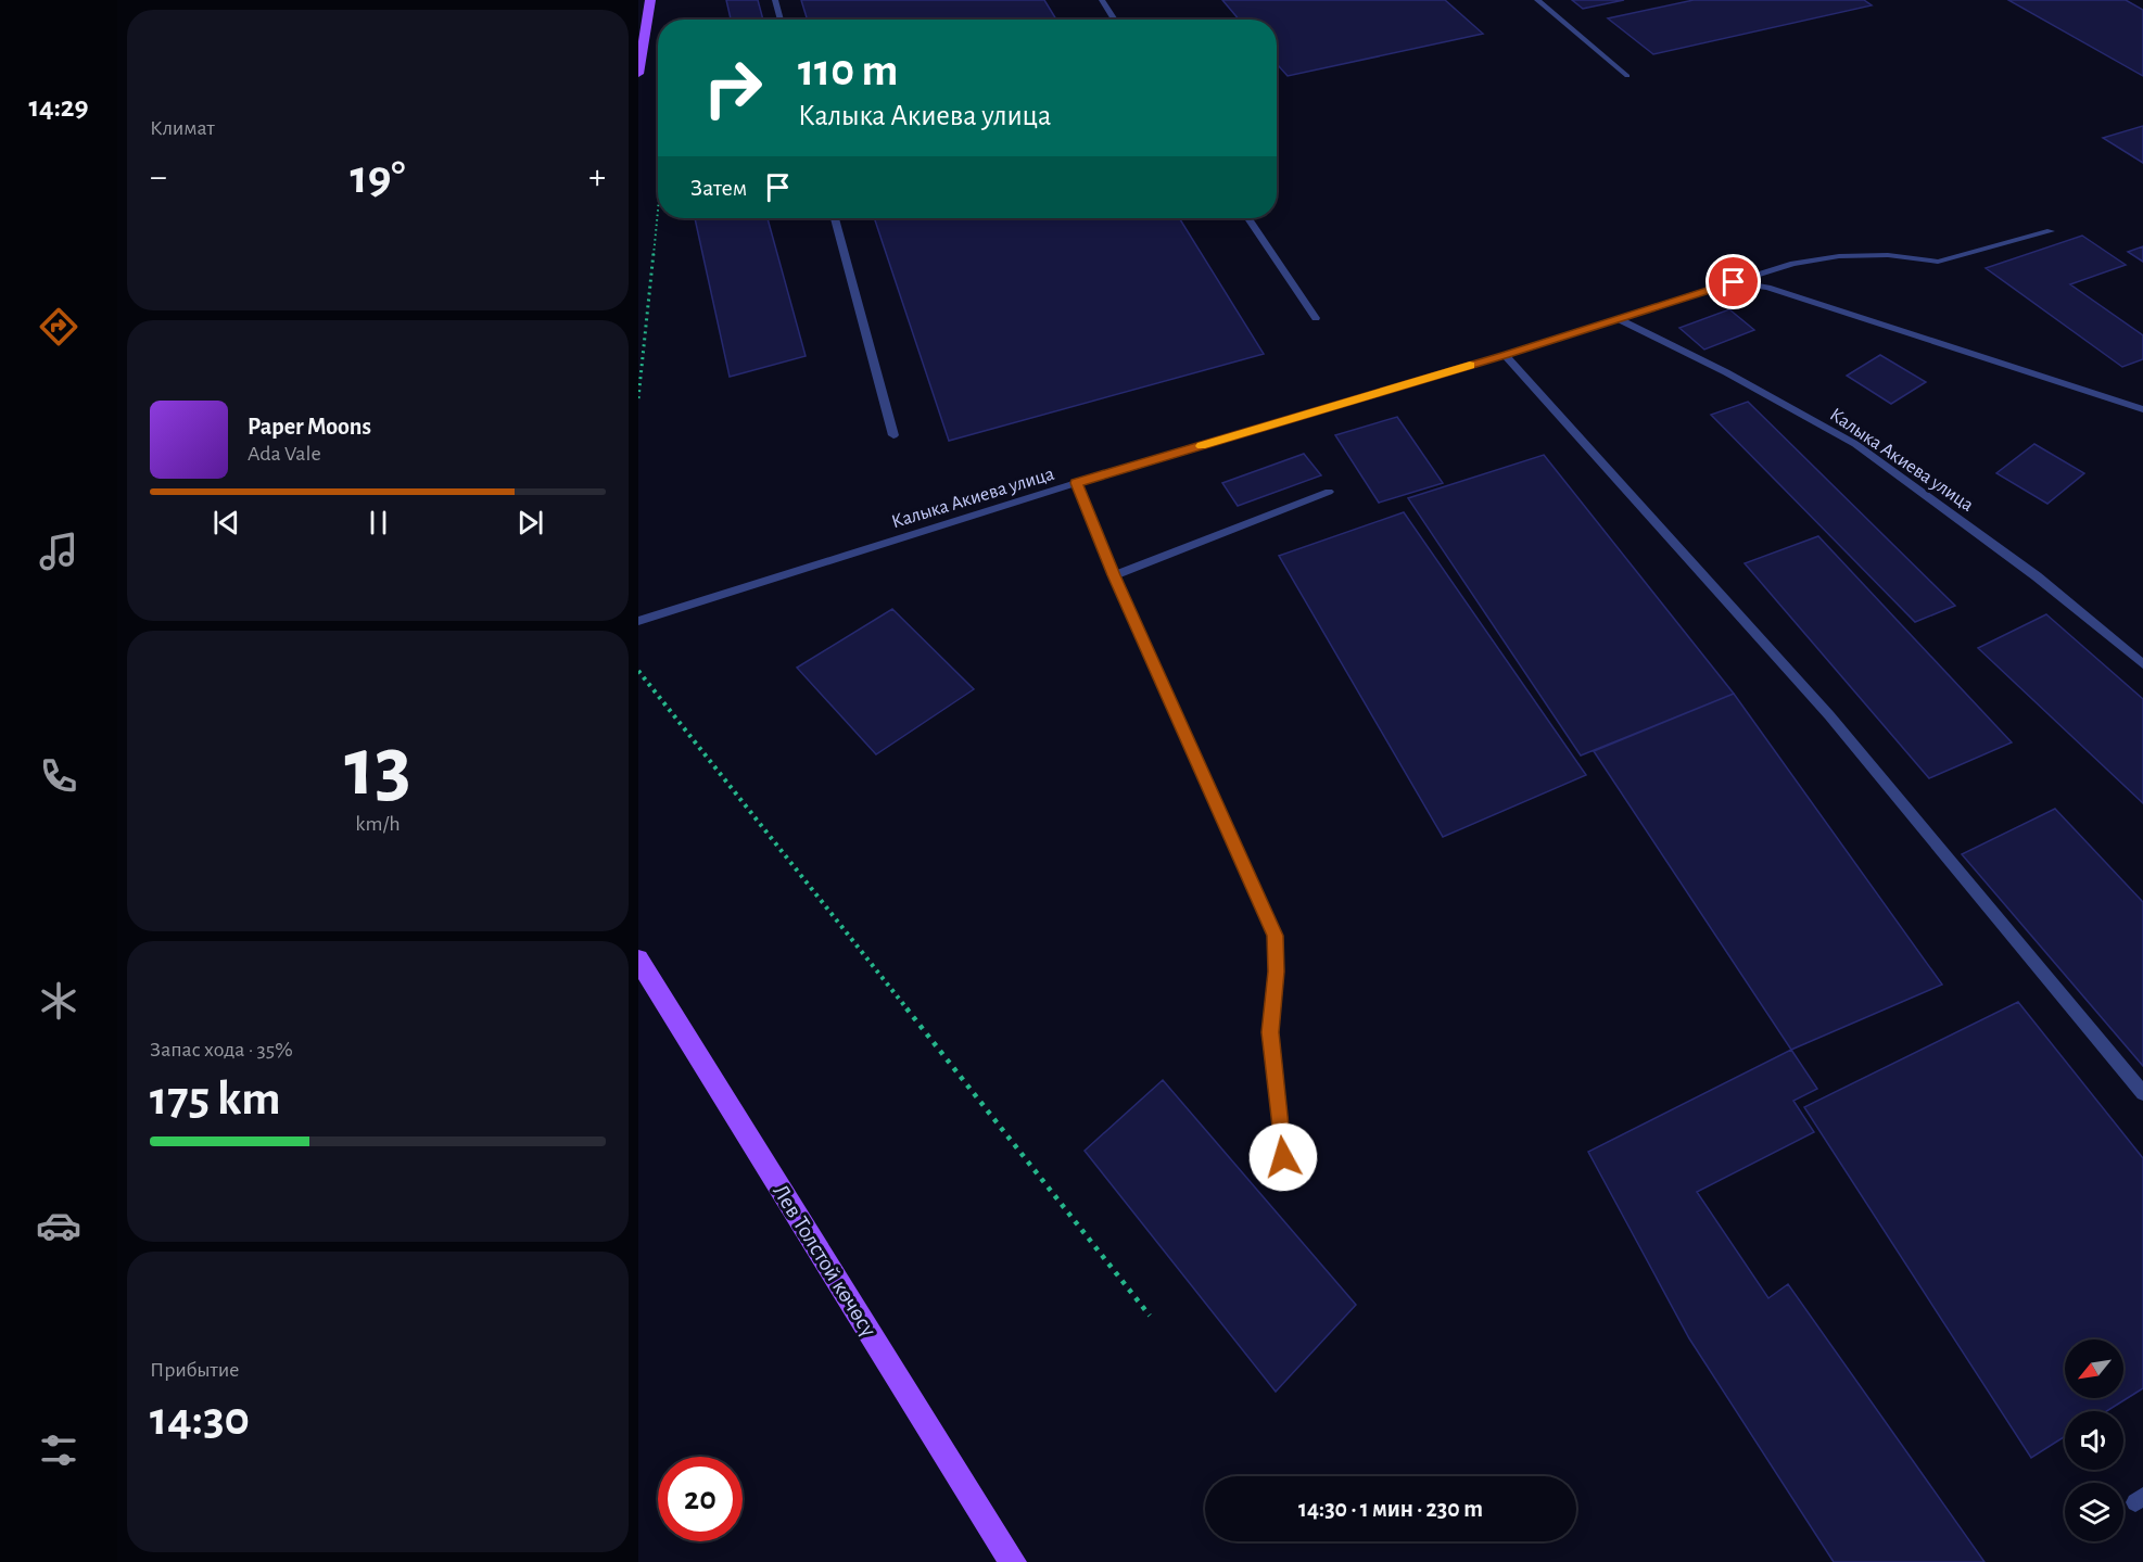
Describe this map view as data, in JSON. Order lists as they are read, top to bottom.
{
  "streets": {
    "main road": ["Лев Толстой көчөсү"],
    "lane": ["Калыка Акиева улица"]
  },
  "north": "bottom left",
  "page": {
    "tabs": "14:29",
    "tile": [
      "Климат",
      ["13", "km/h"],
      ["Запас хода · 35%", "175 km"],
      ["Прибытие", "14:30"]
    ],
    "turn": ["110 m", "Калыка Акиева улица"],
    "heat": ["−", "19°", "+"],
    "then": "Затем",
    "song": ["Paper Moons", "Ada Vale"],
    "limit": "20",
    "trip": "14:30 · 1 мин · 230 m"
  }
}
